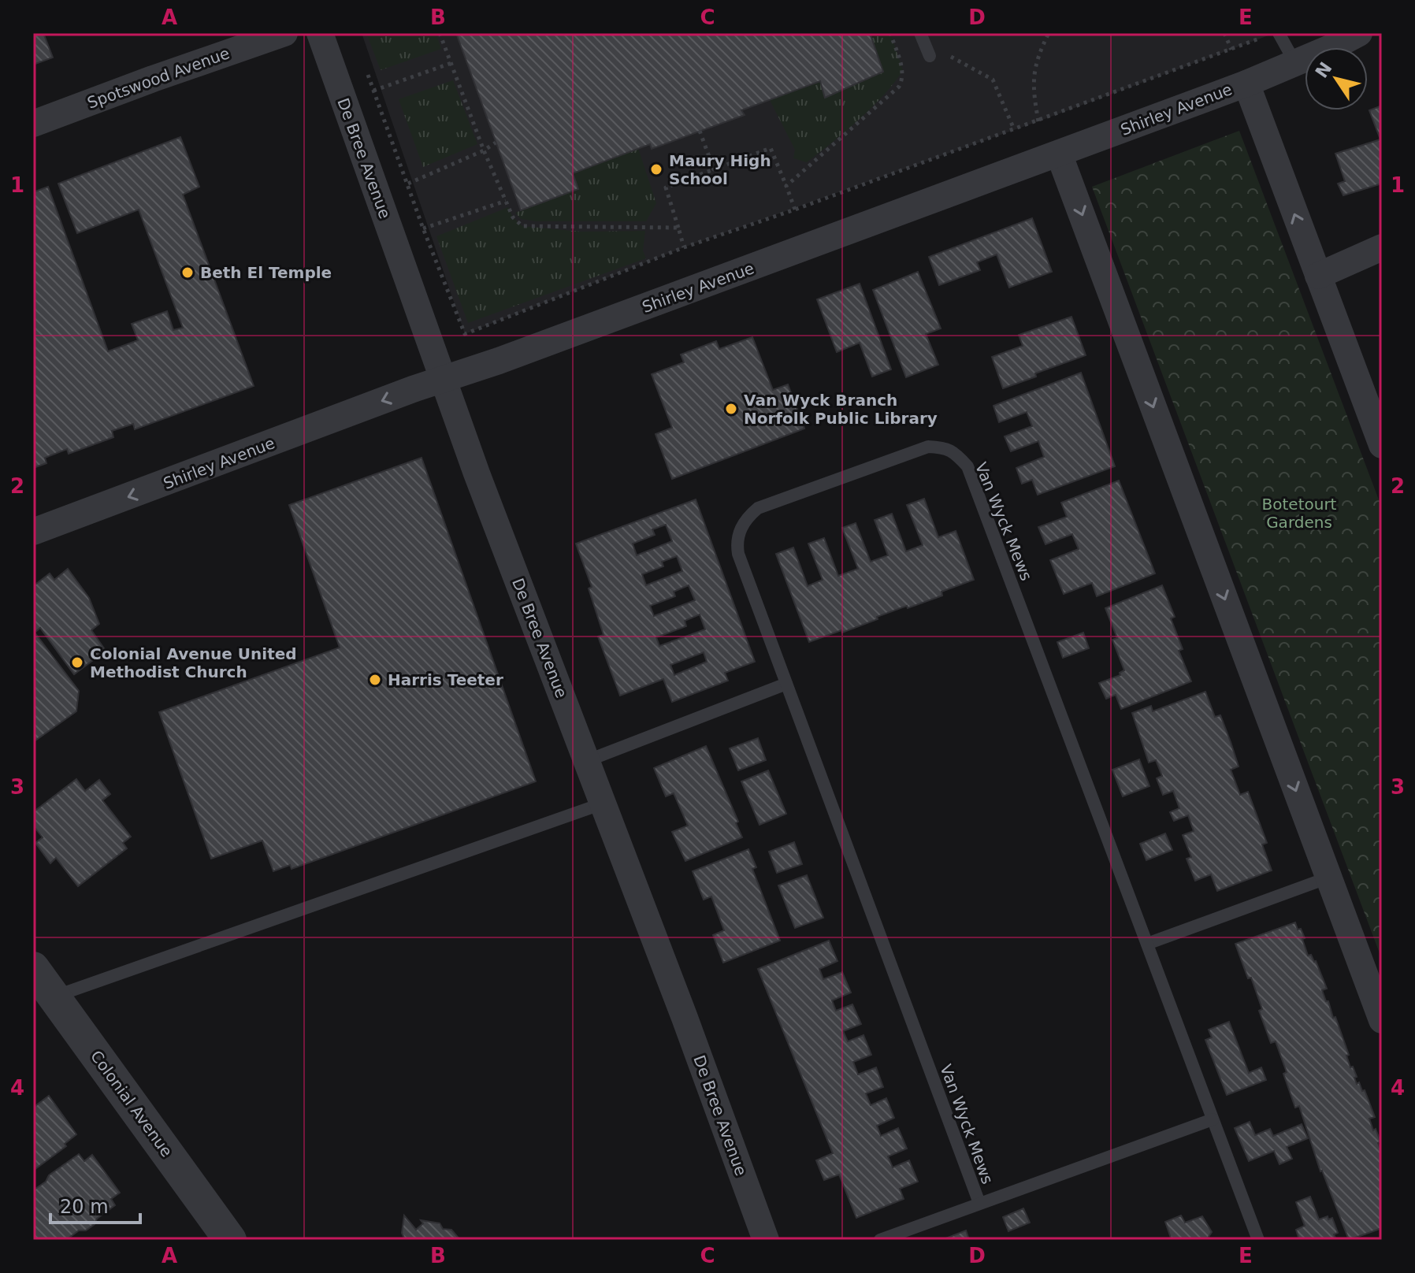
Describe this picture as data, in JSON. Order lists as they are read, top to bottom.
{
  "streets": {
    "street": [
      "Spotswood Avenue",
      "Shirley Avenue",
      "De Bree Avenue",
      "Colonial Avenue"
    ],
    "lane": ["Van Wyck Mews"]
  },
  "crossings": [
    ["Shirley Avenue", "De Bree Avenue"]
  ],
  "parks": ["Botetourt Gardens"],
  "places": [
    "Maury High School",
    "Beth El Temple",
    "Van Wyck Branch Norfolk Public Library",
    "Colonial Avenue United Methodist Church",
    "Harris Teeter"
  ],
  "scale_bar": "20 m",
  "north": "top left",
  "grid": {
    "columns": [
      "A",
      "B",
      "C",
      "D",
      "E"
    ],
    "rows": [
      "1",
      "2",
      "3",
      "4"
    ]
  }
}
